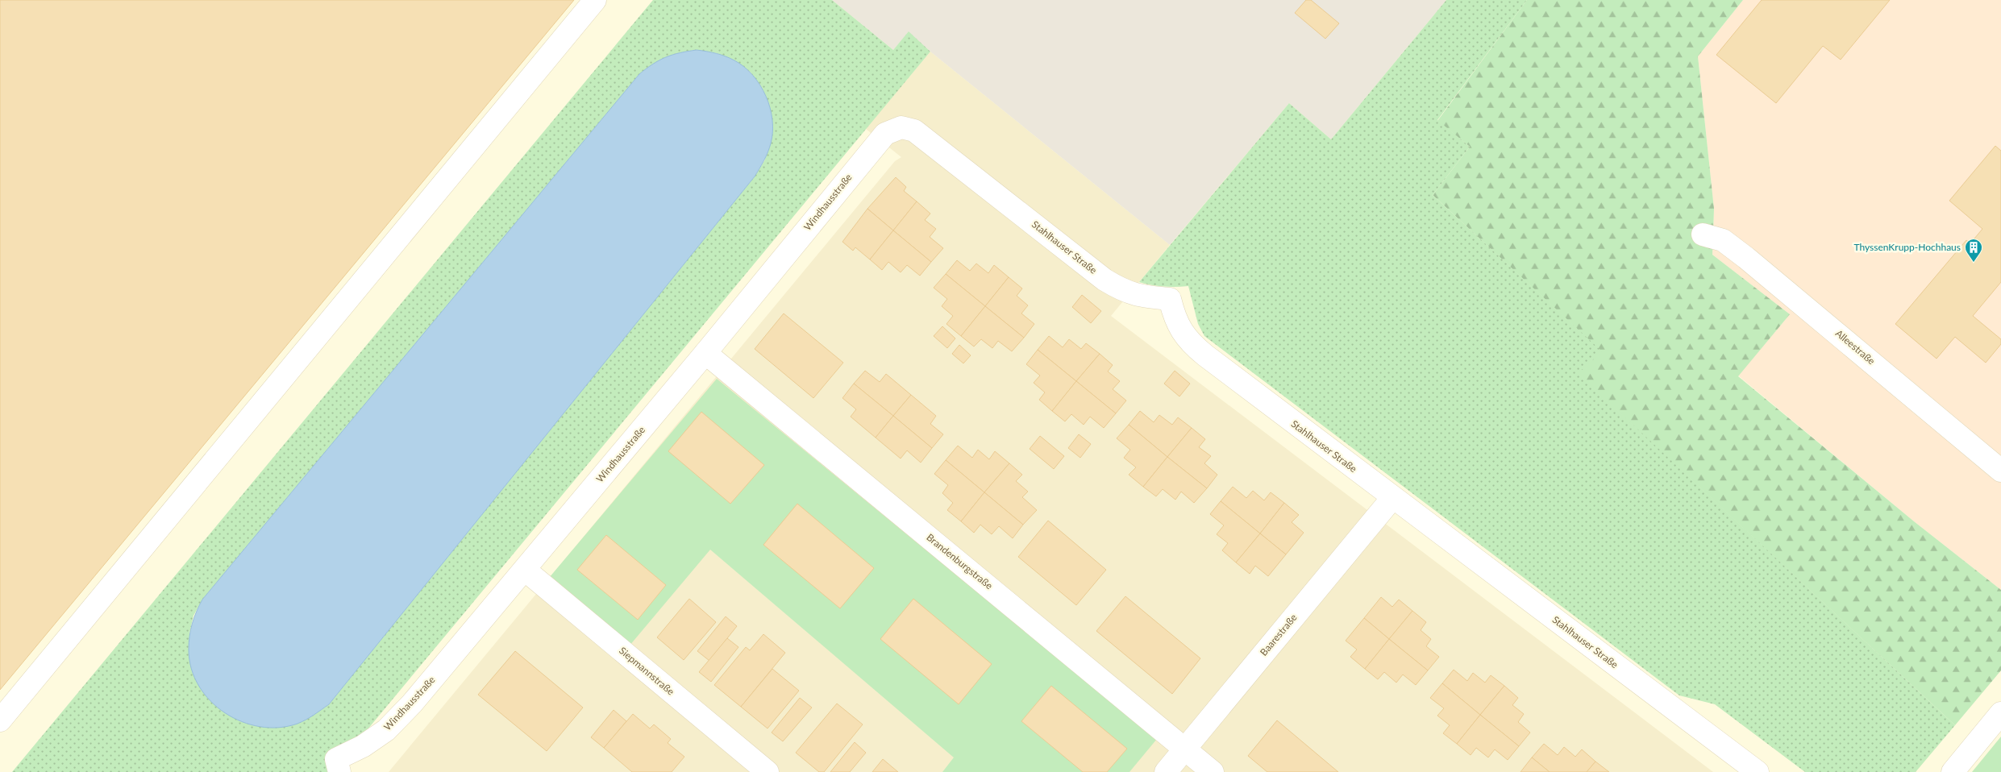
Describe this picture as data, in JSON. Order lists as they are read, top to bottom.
{
  "streets": {
    "street": [
      "Windhausstraße",
      "Stahlhauser Straße",
      "Alleestraße",
      "Brandenburgstraße",
      "Baarestraße",
      "Siepmannstraße"
    ]
  },
  "crossings": [
    ["Windhausstraße", "Stahlhauser Straße"],
    ["Windhausstraße", "Brandenburgstraße"],
    ["Windhausstraße", "Siepmannstraße"],
    ["Stahlhauser Straße", "Baarestraße"],
    ["Brandenburgstraße", "Baarestraße"]
  ],
  "places": {
    "building": ["ThyssenKrupp-Hochhaus"]
  }
}
